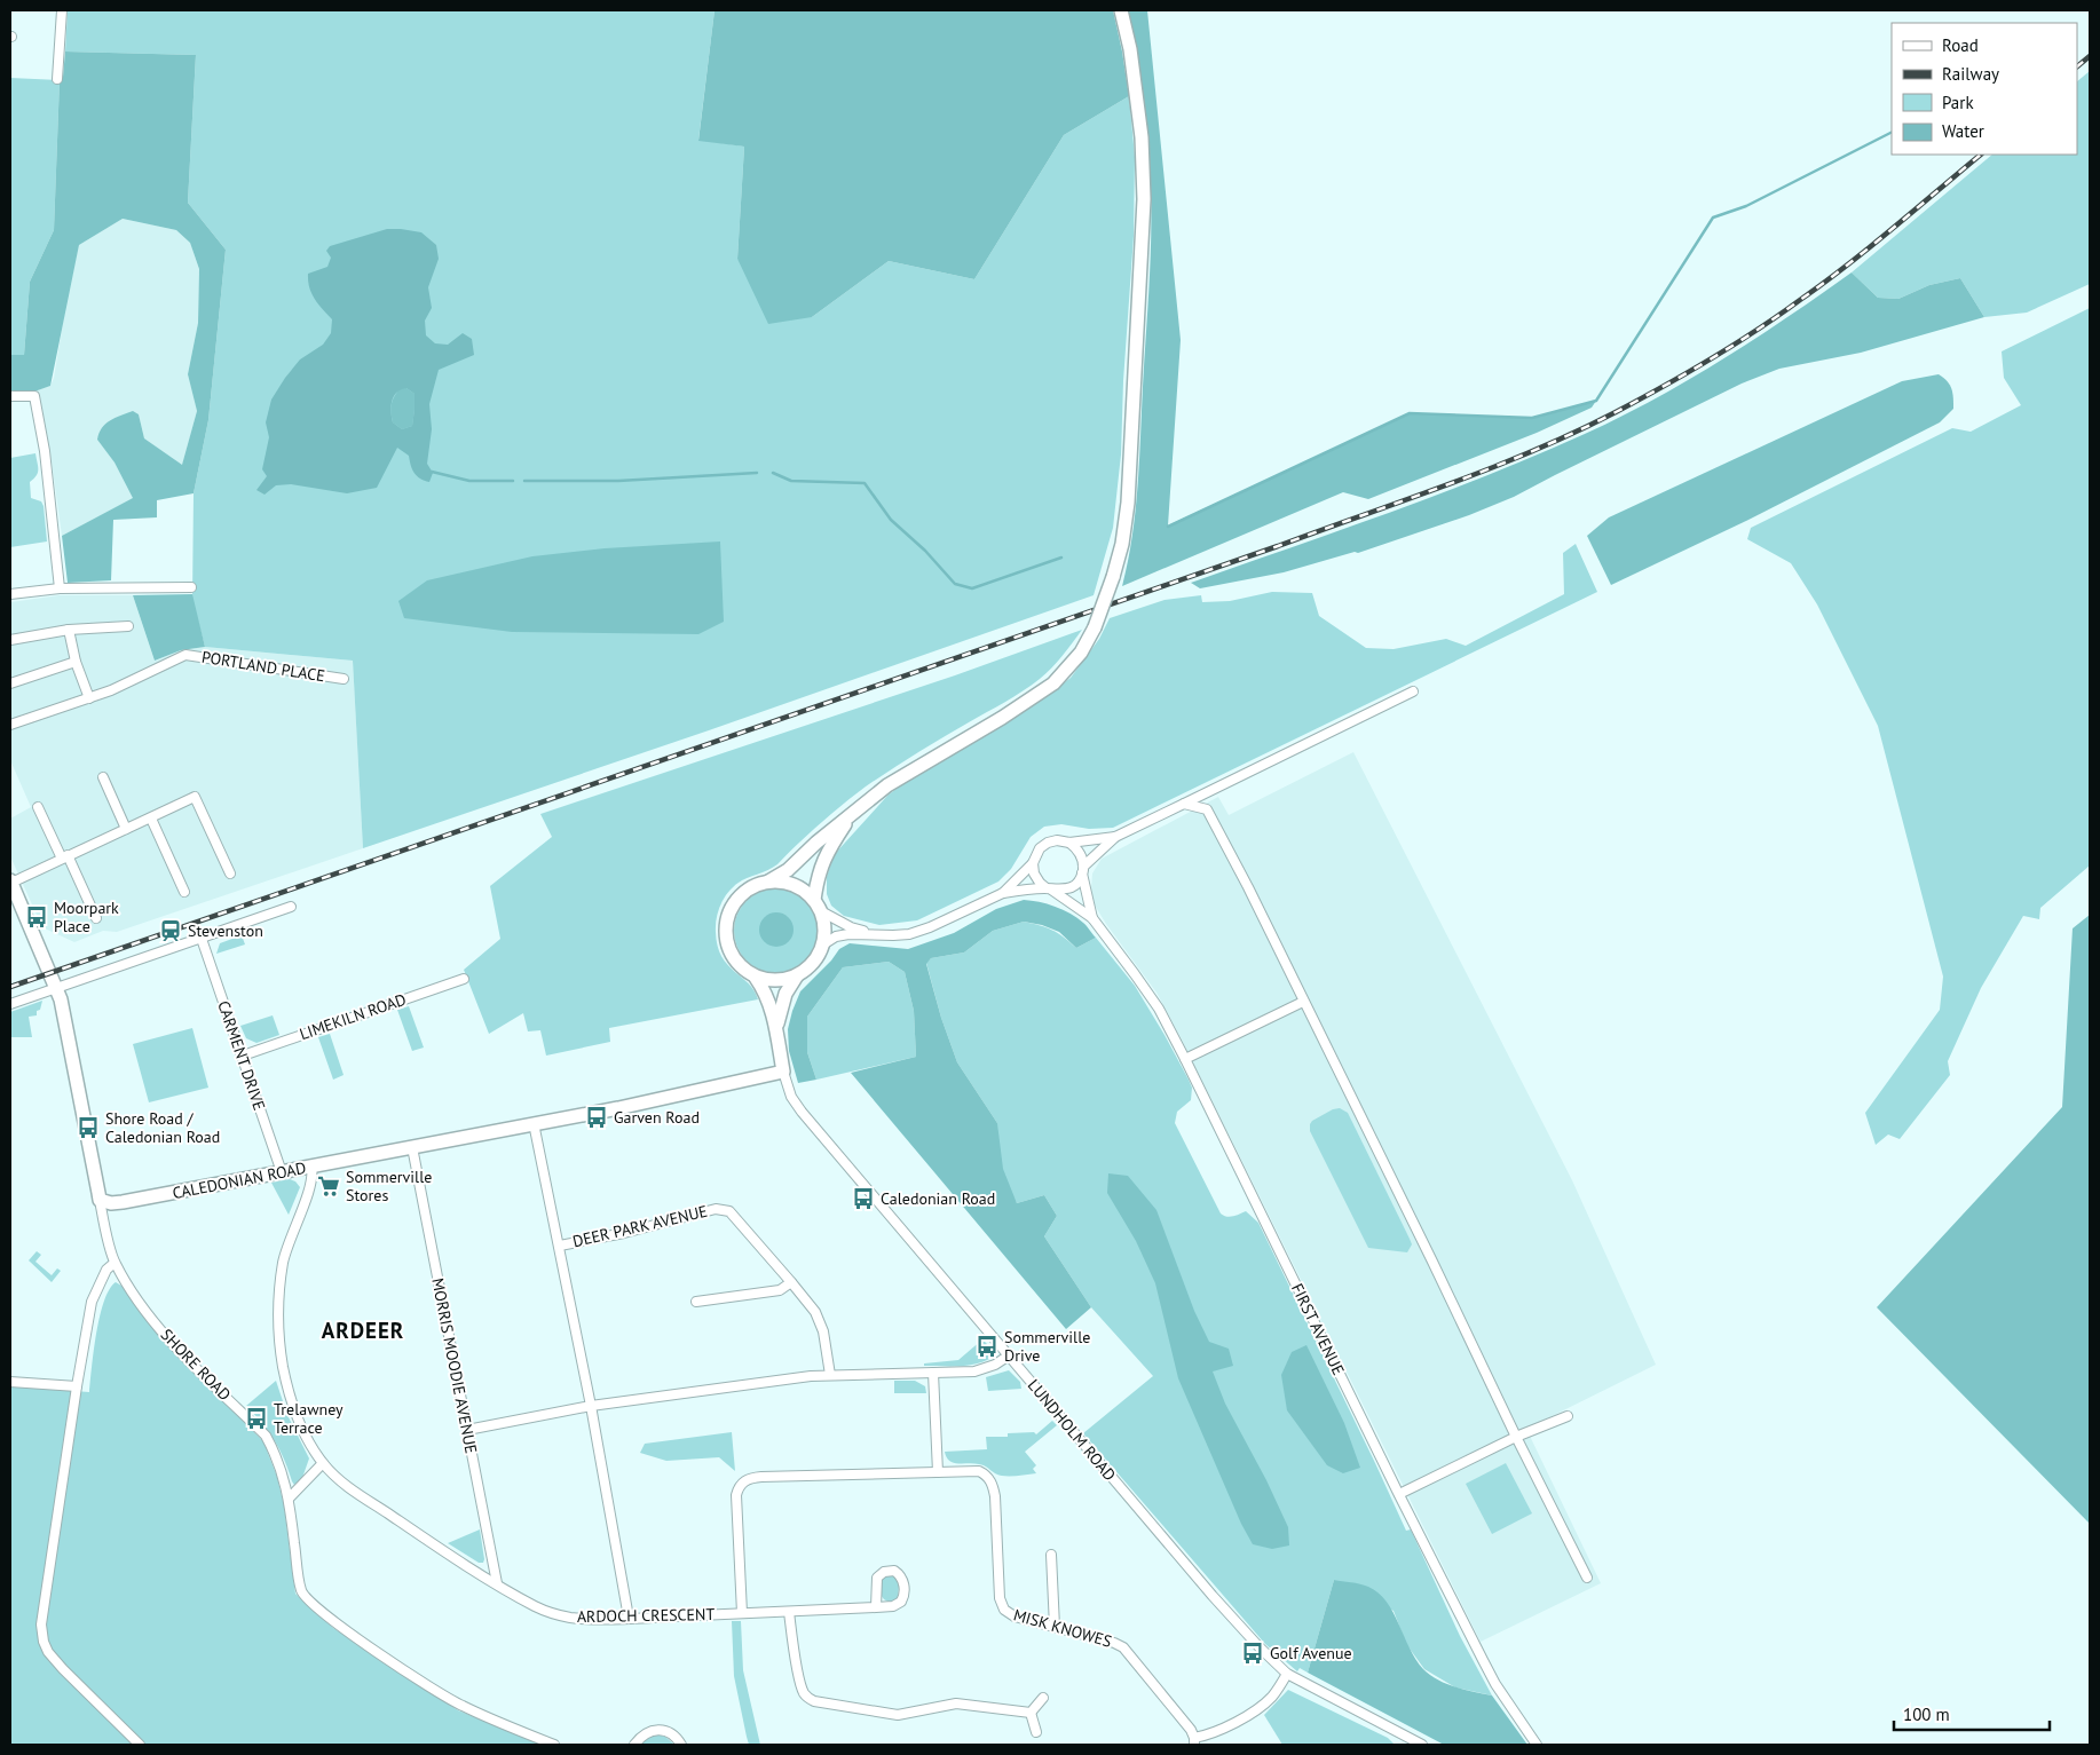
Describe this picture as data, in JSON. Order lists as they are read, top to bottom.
{
  "streets": {
    "main road": ["CALEDONIAN ROAD", "SHORE ROAD", "LUNDHOLM ROAD"],
    "street": [
      "PORTLAND PLACE",
      "LIMEKILN ROAD",
      "CARMENT DRIVE",
      "DEER PARK AVENUE",
      "FIRST AVENUE",
      "MORRIS MOODIE AVENUE",
      "ARDOCH CRESCENT",
      "MISK KNOWES"
    ]
  },
  "crossings": [
    ["LIMEKILN ROAD", "CARMENT DRIVE"],
    ["CARMENT DRIVE", "CALEDONIAN ROAD"],
    ["CALEDONIAN ROAD", "SHORE ROAD"],
    ["CALEDONIAN ROAD", "MORRIS MOODIE AVENUE"],
    ["CALEDONIAN ROAD", "LUNDHOLM ROAD"],
    ["CALEDONIAN ROAD", "ARDOCH CRESCENT"],
    ["MORRIS MOODIE AVENUE", "ARDOCH CRESCENT"],
    ["ARDOCH CRESCENT", "MISK KNOWES"]
  ],
  "districts": ["ARDEER"],
  "places": {
    "bus stop": [
      "Moorpark Place",
      "Garven Road",
      "Shore Road / Caledonian Road",
      "Caledonian Road",
      "Sommerville Drive",
      "Trelawney Terrace",
      "Golf Avenue"
    ],
    "station": ["Stevenston"],
    "supermarket": ["Sommerville Stores"]
  },
  "legend": [
    "Road",
    "Railway",
    "Park",
    "Water"
  ],
  "scale_bar": "100 m"
}
